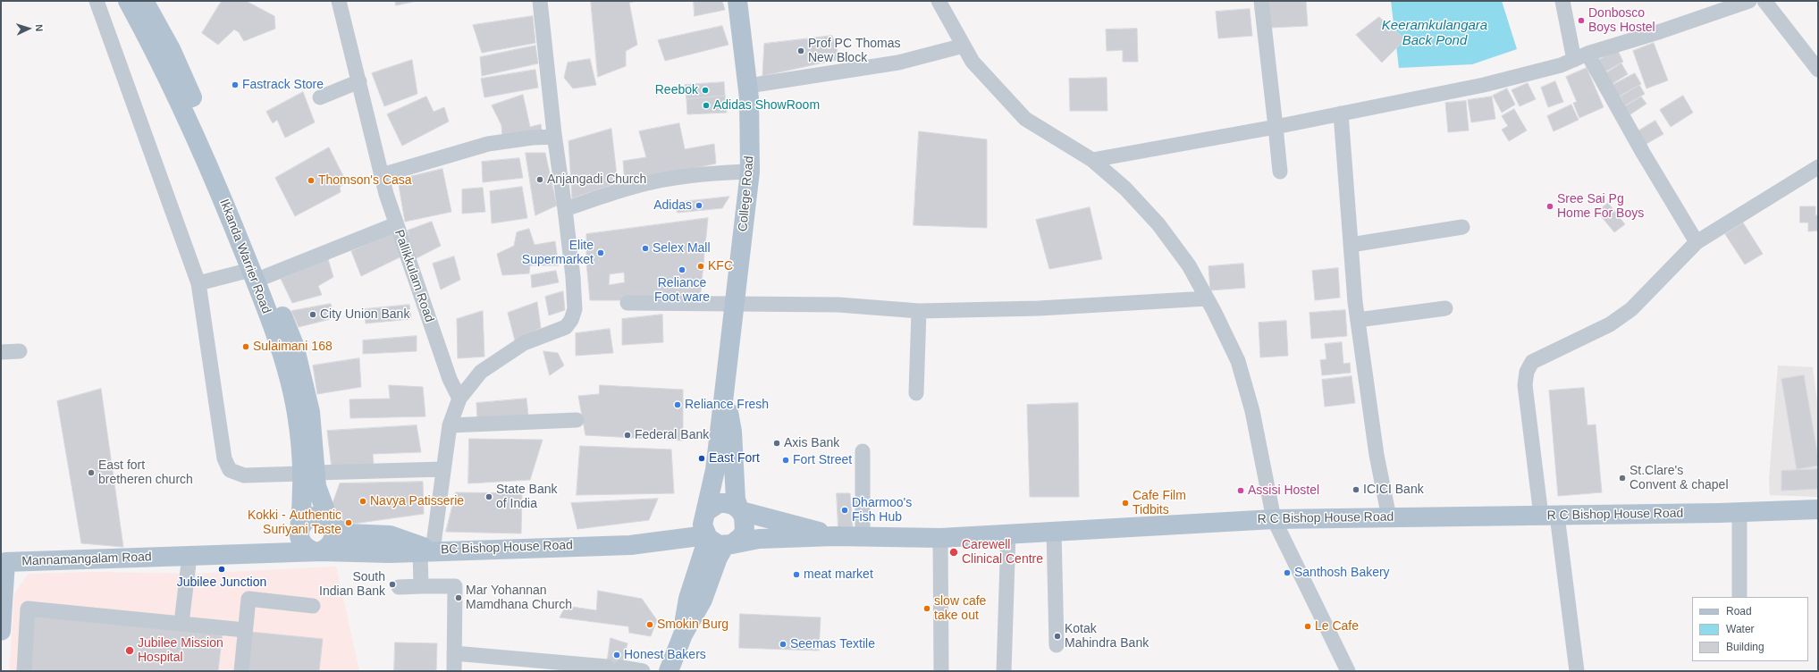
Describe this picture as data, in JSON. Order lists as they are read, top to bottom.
{
  "streets": {
    "main road": [
      "College Road",
      "Ikkanda Warrier Road",
      "R C Bishop House Road",
      "BC Bishop House Road",
      "Mannamangalam Road"
    ],
    "street": ["Pallikkulam Road"]
  },
  "crossings": [
    ["College Road", "BC Bishop House Road"],
    ["Ikkanda Warrier Road", "BC Bishop House Road"],
    ["Ikkanda Warrier Road", "Mannamangalam Road"],
    ["BC Bishop House Road", "Mannamangalam Road"]
  ],
  "water": ["Keeramkulangara Back Pond"],
  "places": [
    "Donbosco Boys Hostel",
    "Prof PC Thomas New Block",
    "Fastrack Store",
    "Reebok",
    "Adidas ShowRoom",
    "Anjangadi Church",
    "Thomson's Casa",
    "Adidas",
    "Sree Sai Pg Home For Boys",
    "Selex Mall",
    "Elite Supermarket",
    "KFC",
    "Reliance Foot ware",
    "City Union Bank",
    "Sulaimani 168",
    "Reliance Fresh",
    "Federal Bank",
    "Axis Bank",
    "East Fort",
    "Fort Street",
    "East fort bretheren church",
    "St.Clare's Convent & chapel",
    "ICICI Bank",
    "Assisi Hostel",
    "State Bank of India",
    "Navya Patisserie",
    "Cafe Film Tidbits",
    "Dharmoo's Fish Hub",
    "Kokki - Authentic Suriyani Taste",
    "Carewell Clinical Centre",
    "Jubilee Junction",
    "Santhosh Bakery",
    "meat market",
    "South Indian Bank",
    "Mar Yohannan Mamdhana Church",
    "slow cafe take out",
    "Smokin Burg",
    "Le Cafe",
    "Kotak Mahindra Bank",
    "Seemas Textile",
    "Jubilee Mission Hospital",
    "Honest Bakers"
  ],
  "legend": ["Road", "Water", "Building"],
  "north": "right"
}
